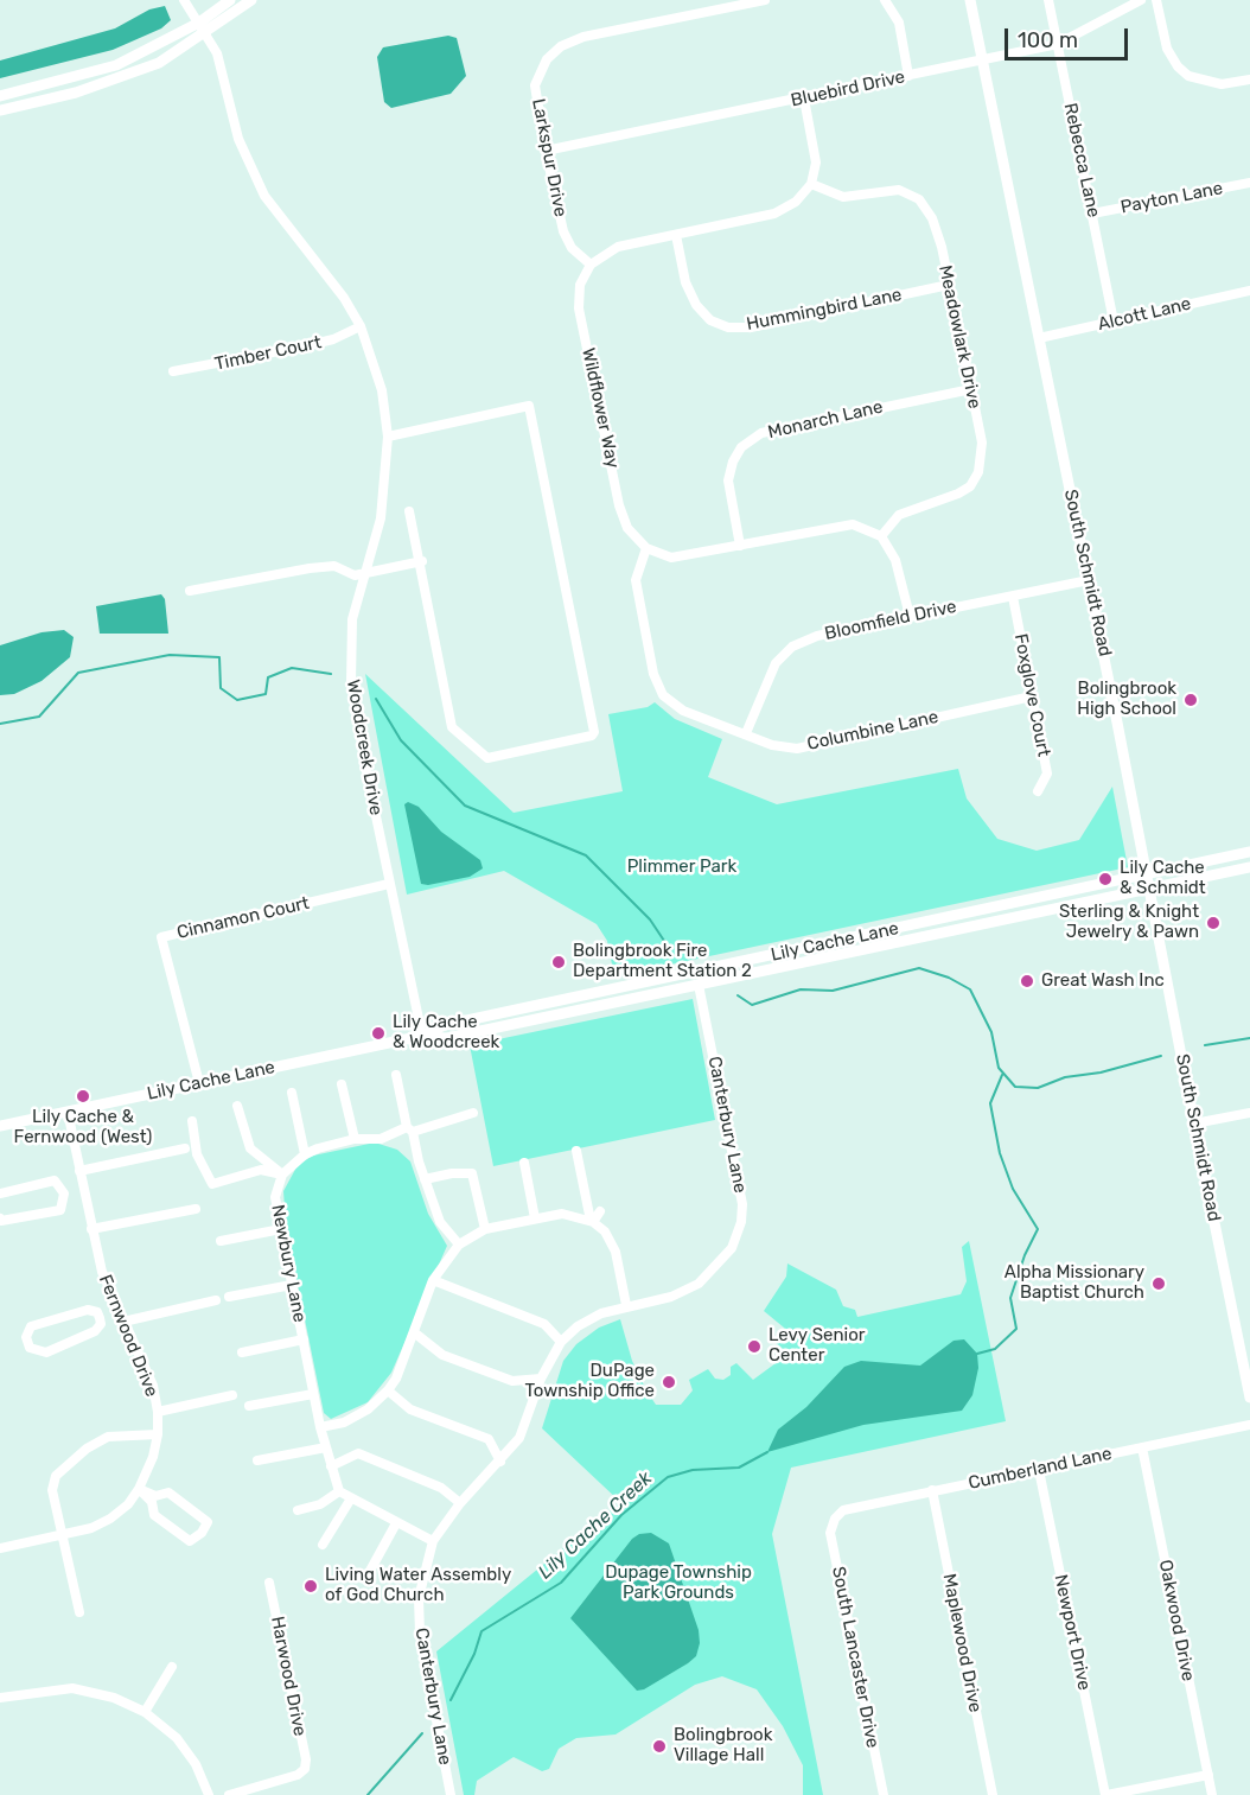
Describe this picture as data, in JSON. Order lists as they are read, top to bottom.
{
  "streets": {
    "street": [
      "Bluebird Drive",
      "Larkspur Drive",
      "Rebecca Lane",
      "Payton Lane",
      "Hummingbird Lane",
      "Alcott Lane",
      "Meadowlark Drive",
      "Timber Court",
      "Wildflower Way",
      "Monarch Lane",
      "South Schmidt Road",
      "Bloomfield Drive",
      "Foxglove Court",
      "Columbine Lane",
      "Woodcreek Drive",
      "Cinnamon Court",
      "Lily Cache Lane",
      "Canterbury Lane",
      "Newbury Lane",
      "Fernwood Drive",
      "Cumberland Lane",
      "Oakwood Drive",
      "Newport Drive",
      "Maplewood Drive",
      "South Lancaster Drive",
      "Harwood Drive"
    ]
  },
  "crossings": [
    ["Bluebird Drive", "Larkspur Drive"],
    ["Bluebird Drive", "Rebecca Lane"],
    ["Bluebird Drive", "South Schmidt Road"],
    ["Larkspur Drive", "Wildflower Way"],
    ["Rebecca Lane", "Payton Lane"],
    ["Rebecca Lane", "Alcott Lane"],
    ["Hummingbird Lane", "Meadowlark Drive"],
    ["Alcott Lane", "South Schmidt Road"],
    ["Meadowlark Drive", "Monarch Lane"],
    ["Timber Court", "Woodcreek Drive"],
    ["Wildflower Way", "Columbine Lane"],
    ["South Schmidt Road", "Bloomfield Drive"],
    ["South Schmidt Road", "Lily Cache Lane"],
    ["Bloomfield Drive", "Foxglove Court"],
    ["Bloomfield Drive", "Columbine Lane"],
    ["Foxglove Court", "Columbine Lane"],
    ["Woodcreek Drive", "Cinnamon Court"],
    ["Woodcreek Drive", "Lily Cache Lane"],
    ["Cinnamon Court", "Lily Cache Lane"],
    ["Lily Cache Lane", "Canterbury Lane"],
    ["Lily Cache Lane", "Fernwood Drive"],
    ["Cumberland Lane", "Oakwood Drive"],
    ["Cumberland Lane", "Newport Drive"],
    ["Cumberland Lane", "Maplewood Drive"],
    ["Cumberland Lane", "South Lancaster Drive"]
  ],
  "water": ["Lily Cache Creek"],
  "parks": ["Plimmer Park", "Dupage Township Park Grounds"],
  "places": [
    "Bolingbrook High School",
    "Lily Cache & Schmidt",
    "Sterling & Knight Jewelry & Pawn",
    "Bolingbrook Fire Department Station 2",
    "Great Wash Inc",
    "Lily Cache & Woodcreek",
    "Lily Cache & Fernwood (West)",
    "Alpha Missionary Baptist Church",
    "Levy Senior Center",
    "DuPage Township Office",
    "Living Water Assembly of God Church",
    "Bolingbrook Village Hall"
  ],
  "scale_bar": "100 m"
}
